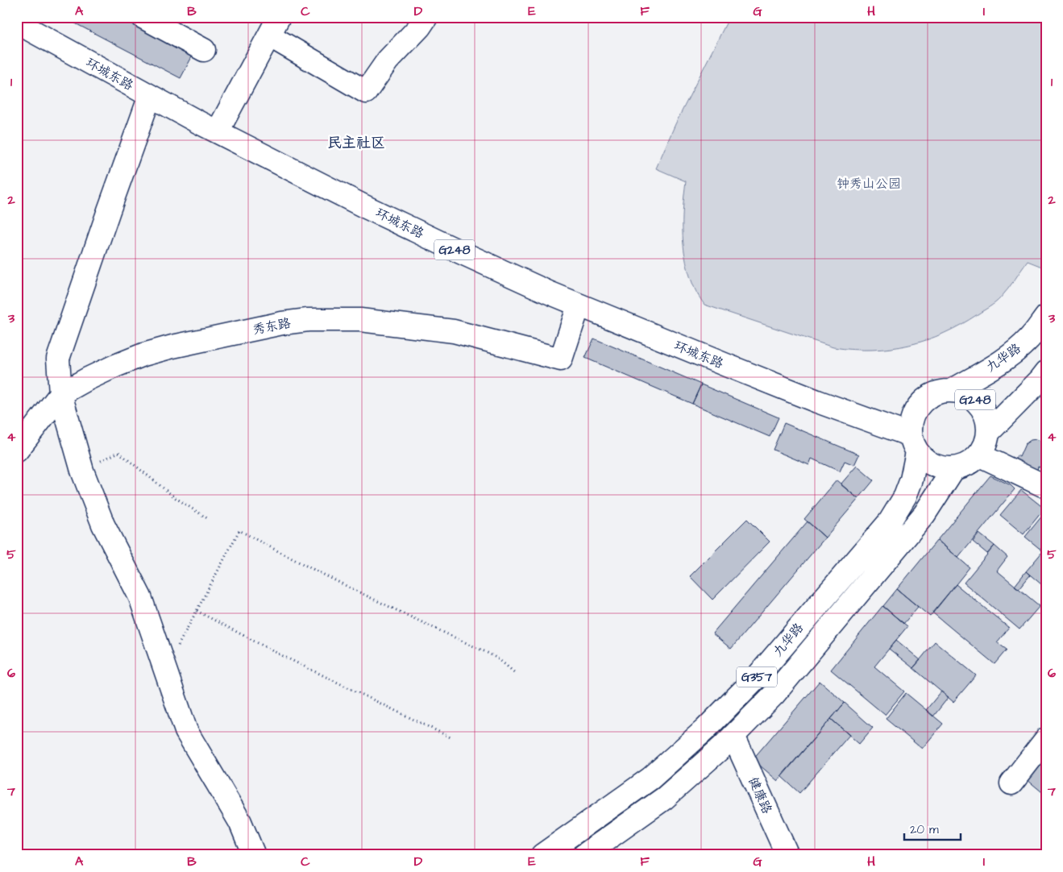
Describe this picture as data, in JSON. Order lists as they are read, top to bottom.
{
  "streets": {
    "main road": [
      "环城东路",
      "G248",
      "秀东路",
      "九华路",
      "G357",
      "健康路"
    ]
  },
  "crossings": [
    ["环城东路", "G248"],
    ["环城东路", "秀东路"],
    ["环城东路", "九华路"],
    ["G248", "九华路"],
    ["九华路", "健康路"]
  ],
  "districts": ["民主社区"],
  "parks": ["钟秀山公园"],
  "scale_bar": "20 m",
  "grid": {
    "columns": [
      "A",
      "B",
      "C",
      "D",
      "E",
      "F",
      "G",
      "H",
      "I"
    ],
    "rows": [
      "1",
      "2",
      "3",
      "4",
      "5",
      "6",
      "7"
    ]
  }
}
